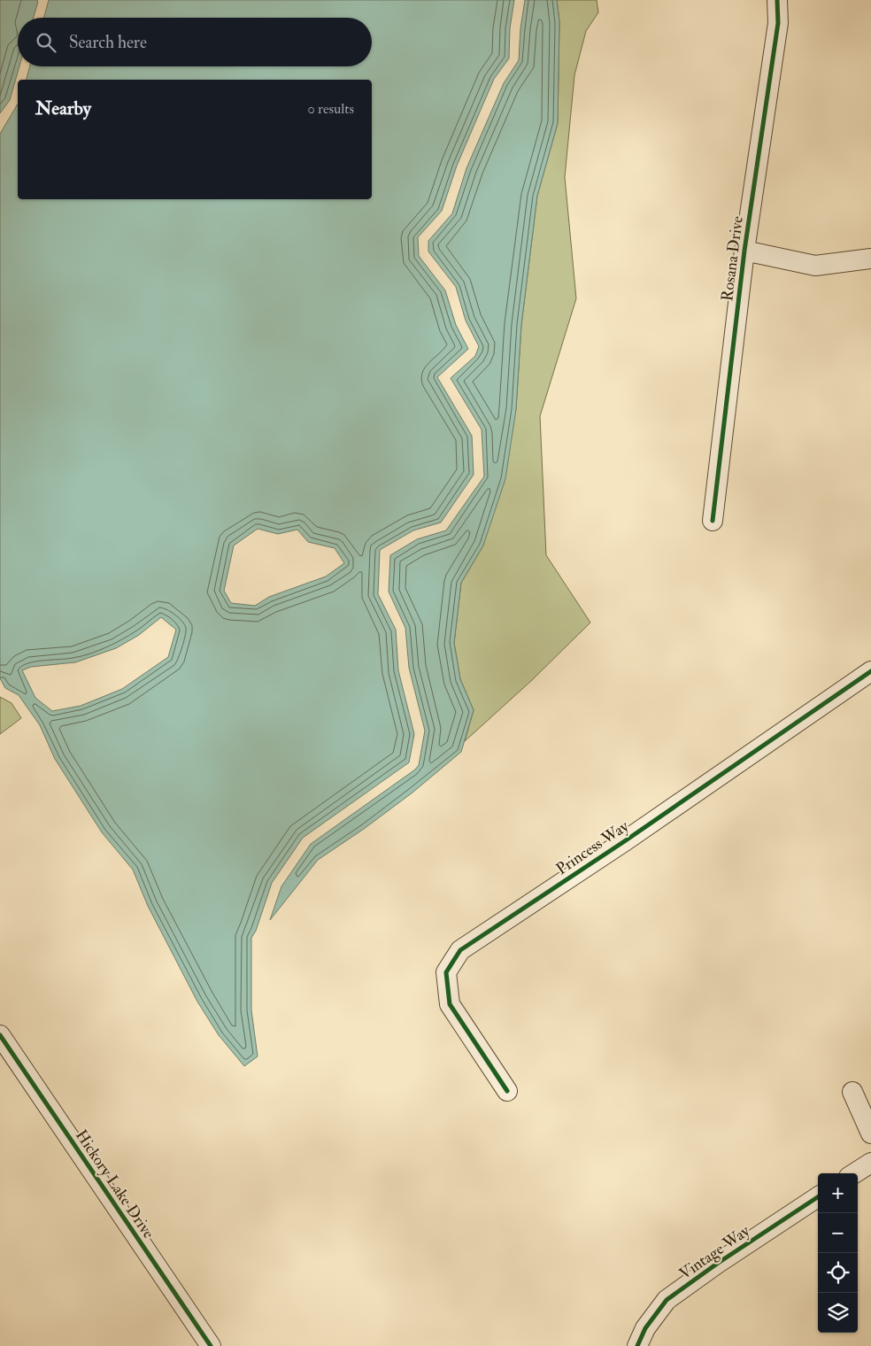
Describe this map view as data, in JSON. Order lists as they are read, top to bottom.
{
  "streets": {
    "street": [
      "Rosana Drive",
      "Princess Way",
      "Hickory Lake Drive",
      "Vintage Way"
    ]
  },
  "page": {
    "search": "Search here",
    "heading": ["Nearby", "0 results"],
    "map_buttons": ["+", "−"]
  }
}
